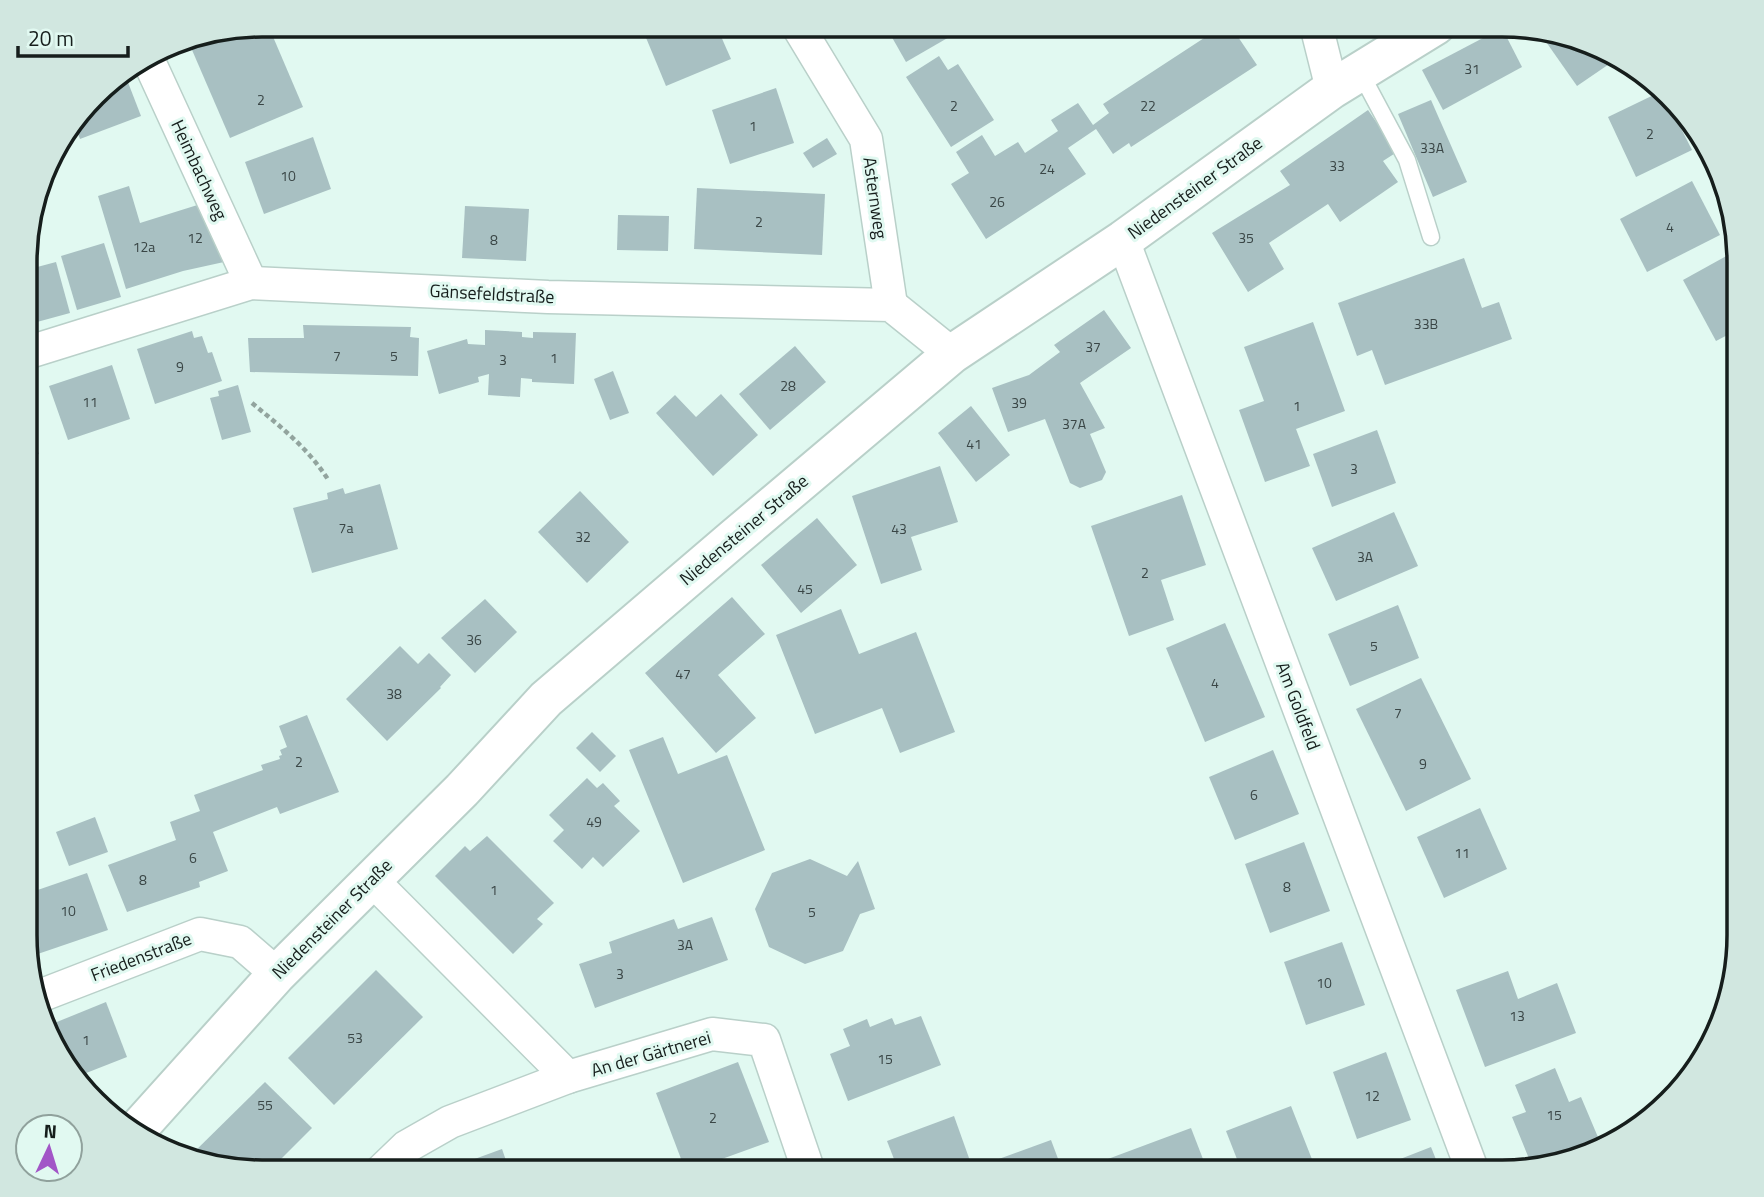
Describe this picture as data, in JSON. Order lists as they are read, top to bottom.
{
  "streets": {
    "main road": ["Niedensteiner Straße"],
    "street": [
      "Heimbachweg",
      "Asternweg",
      "Gänsefeldstraße",
      "Am Goldfeld",
      "Friedenstraße",
      "An der Gärtnerei"
    ]
  },
  "crossings": [
    ["Heimbachweg", "Gänsefeldstraße"],
    ["Niedensteiner Straße", "Am Goldfeld"],
    ["Niedensteiner Straße", "Friedenstraße"],
    ["Niedensteiner Straße", "An der Gärtnerei"],
    ["Asternweg", "Gänsefeldstraße"]
  ],
  "house_numbers": [
    "31",
    "2",
    "2",
    "22",
    "1",
    "2",
    "33A",
    "33",
    "24",
    "10",
    "26",
    "2",
    "4",
    "12",
    "35",
    "8",
    "12a",
    "33B",
    "37",
    "7",
    "5",
    "1",
    "3",
    "9",
    "28",
    "11",
    "39",
    "1",
    "37A",
    "41",
    "3",
    "7a",
    "43",
    "32",
    "3A",
    "2",
    "45",
    "36",
    "5",
    "47",
    "4",
    "38",
    "7",
    "2",
    "9",
    "6",
    "49",
    "11",
    "6",
    "8",
    "8",
    "1",
    "10",
    "5",
    "3A",
    "3",
    "10",
    "13",
    "53",
    "1",
    "15",
    "12",
    "55",
    "15",
    "2"
  ],
  "scale_bar": "20 m",
  "north": "top"
}
